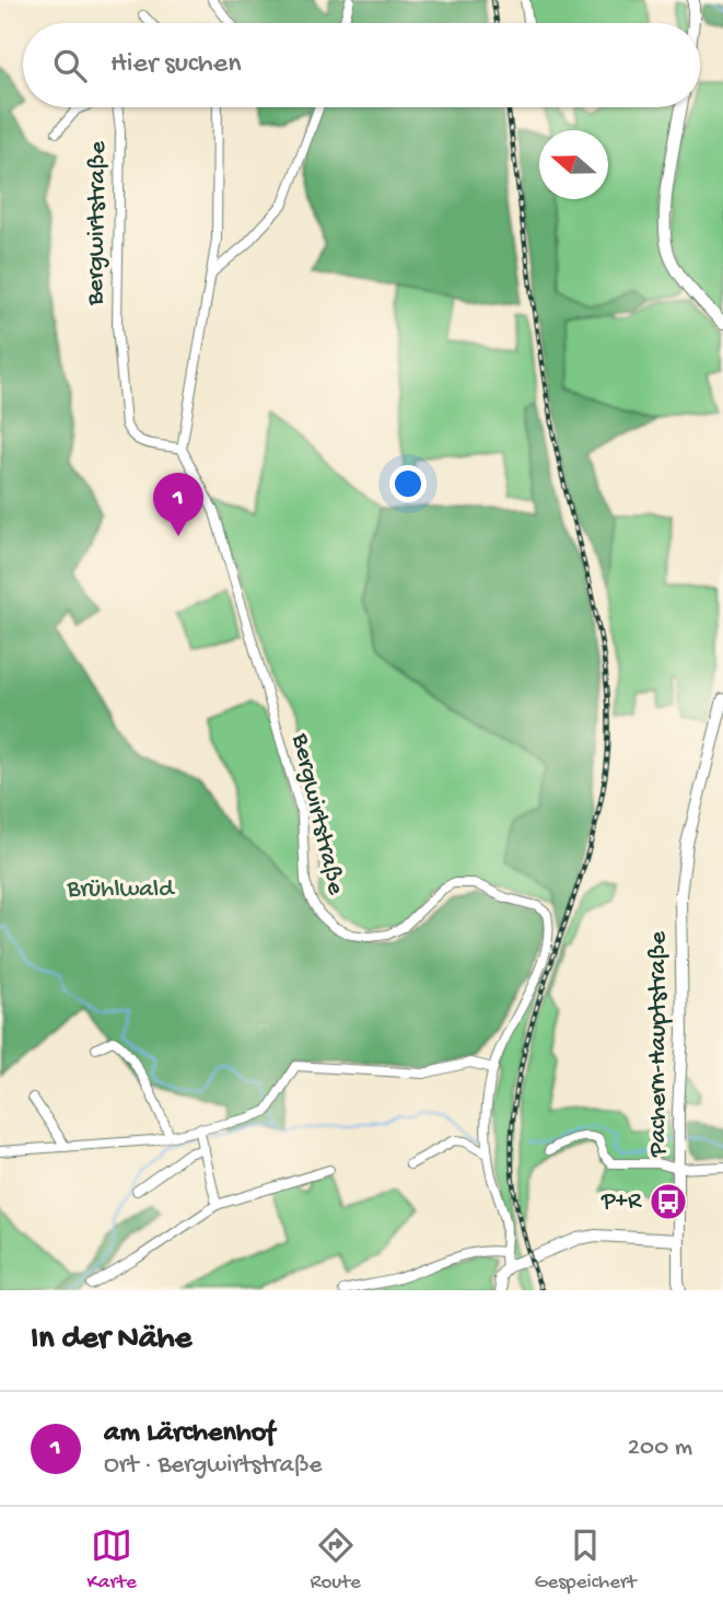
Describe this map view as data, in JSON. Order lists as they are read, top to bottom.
{
  "streets": {
    "main road": ["Pachern-Hauptstraße"],
    "street": ["Bergwirtstraße"]
  },
  "parks": ["Brühlwald"],
  "places": {
    "bus stop": ["P+R"]
  },
  "north": "left",
  "page": {
    "search": "Hier suchen",
    "pins": "1",
    "heading": "In der Nähe",
    "list": [
      {
        "mark": "1",
        "name": "am Lärchenhof",
        "note": "Ort · Bergwirtstraße",
        "value": "200 m"
      }
    ],
    "nav": ["Karte", "Route", "Gespeichert"]
  }
}
